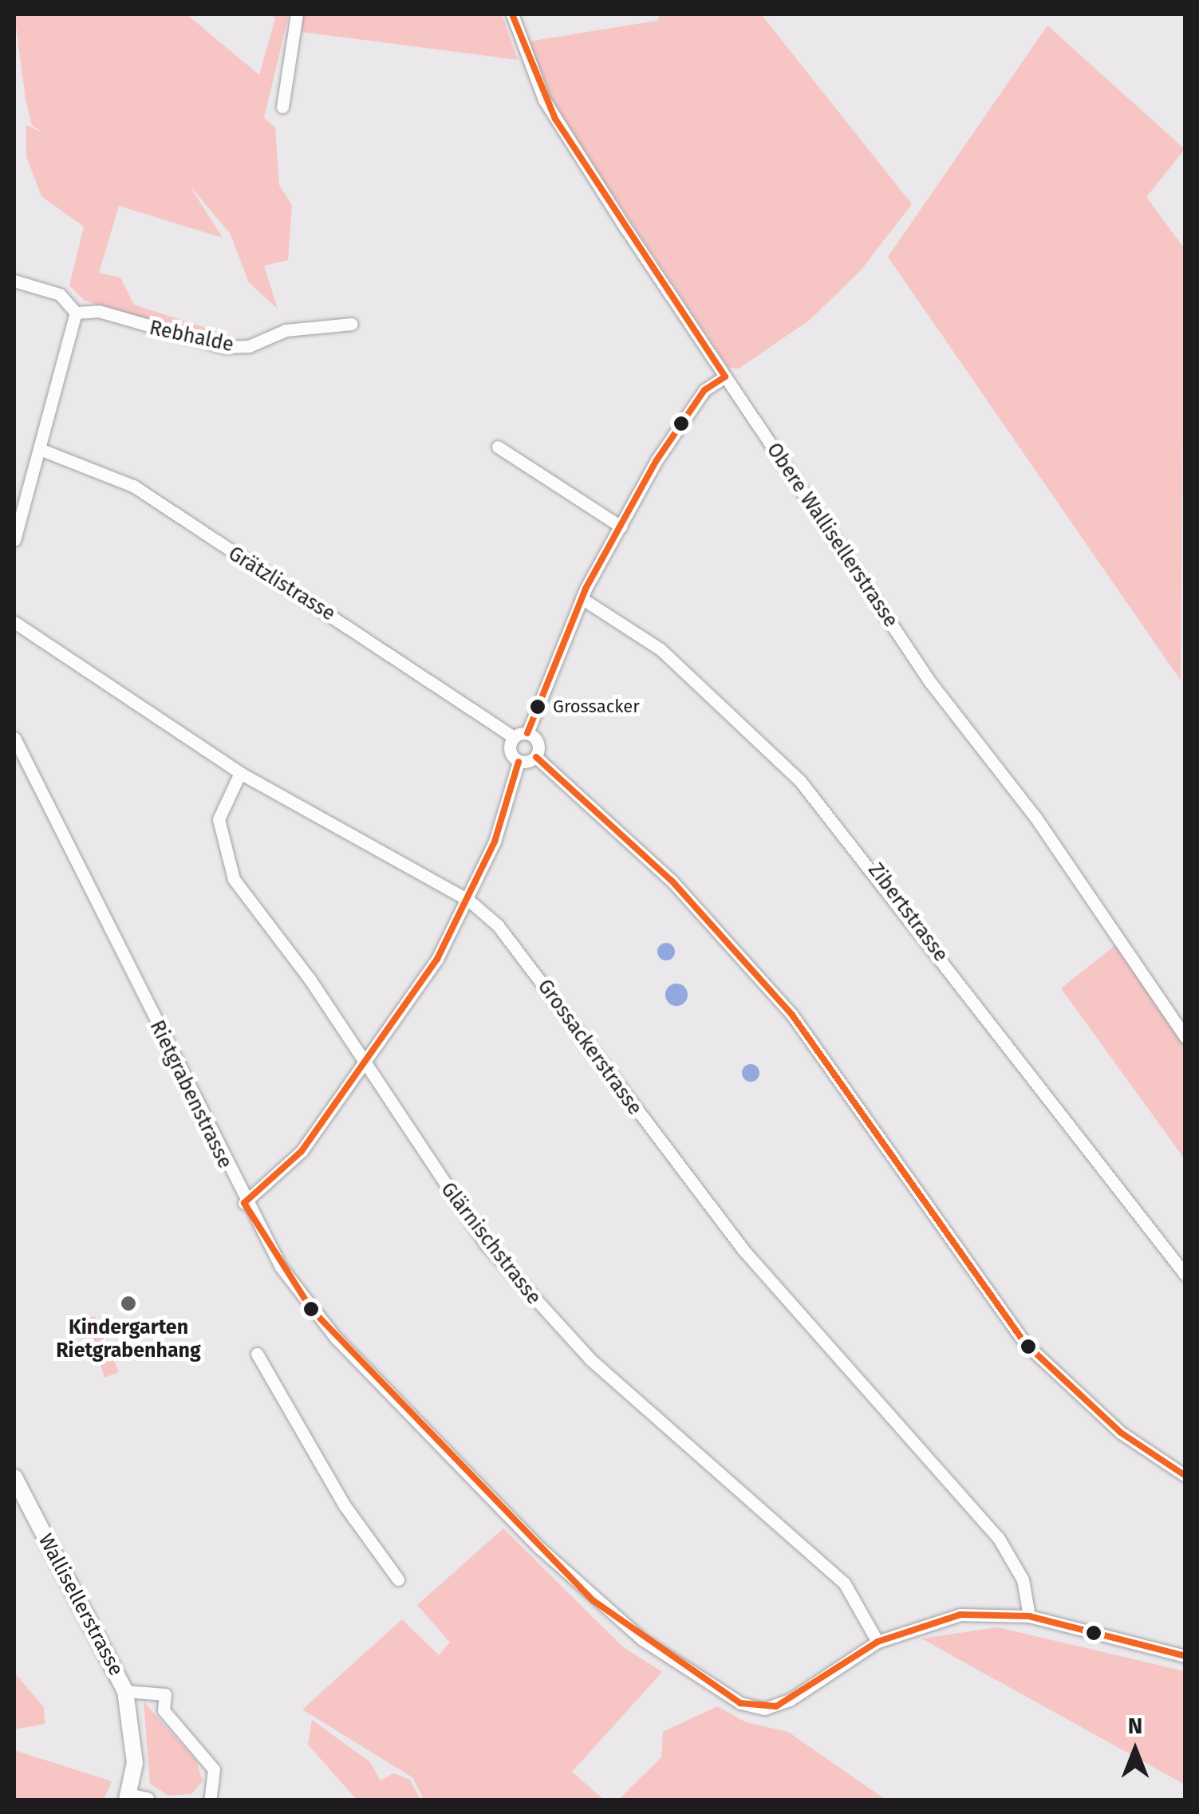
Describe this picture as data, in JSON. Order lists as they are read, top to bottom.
{
  "streets": {
    "main road": ["Wallisellerstrasse"],
    "street": [
      "Rebhalde",
      "Obere Wallisellerstrasse",
      "Grätzlistrasse",
      "Zibertstrasse",
      "Grossackerstrasse",
      "Rietgrabenstrasse",
      "Glärnischstrasse"
    ]
  },
  "crossings": [
    ["Grossackerstrasse", "Rietgrabenstrasse"],
    ["Grossackerstrasse", "Glärnischstrasse"],
    ["Rietgrabenstrasse", "Glärnischstrasse"]
  ],
  "places": ["Grossacker", "Kindergarten Rietgrabenhang"],
  "north": "top"
}
